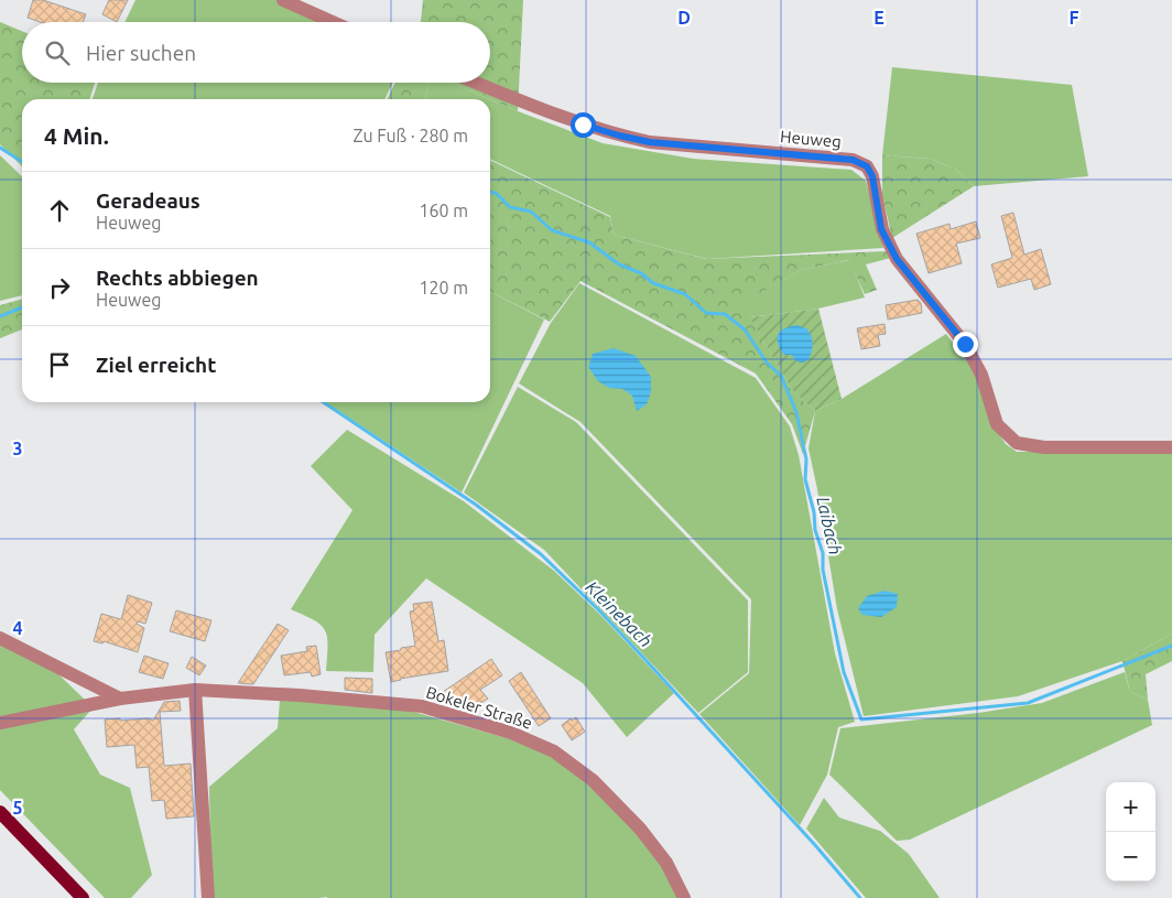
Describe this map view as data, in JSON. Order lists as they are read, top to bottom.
{
  "streets": {
    "street": ["Heuweg", "Bokeler Straße"]
  },
  "water": ["Laibach", "Kleinebach"],
  "page": {
    "search": "Hier suchen",
    "heading": ["4 Min.", "Zu Fuß · 280 m"],
    "list": [
      ["Geradeaus", "Heuweg", "160 m"],
      ["Rechts abbiegen", "Heuweg", "120 m"],
      "Ziel erreicht"
    ],
    "map_buttons": ["+", "−"]
  },
  "grid": {
    "columns": ["D", "E", "F"],
    "rows": ["3", "4", "5"]
  }
}
